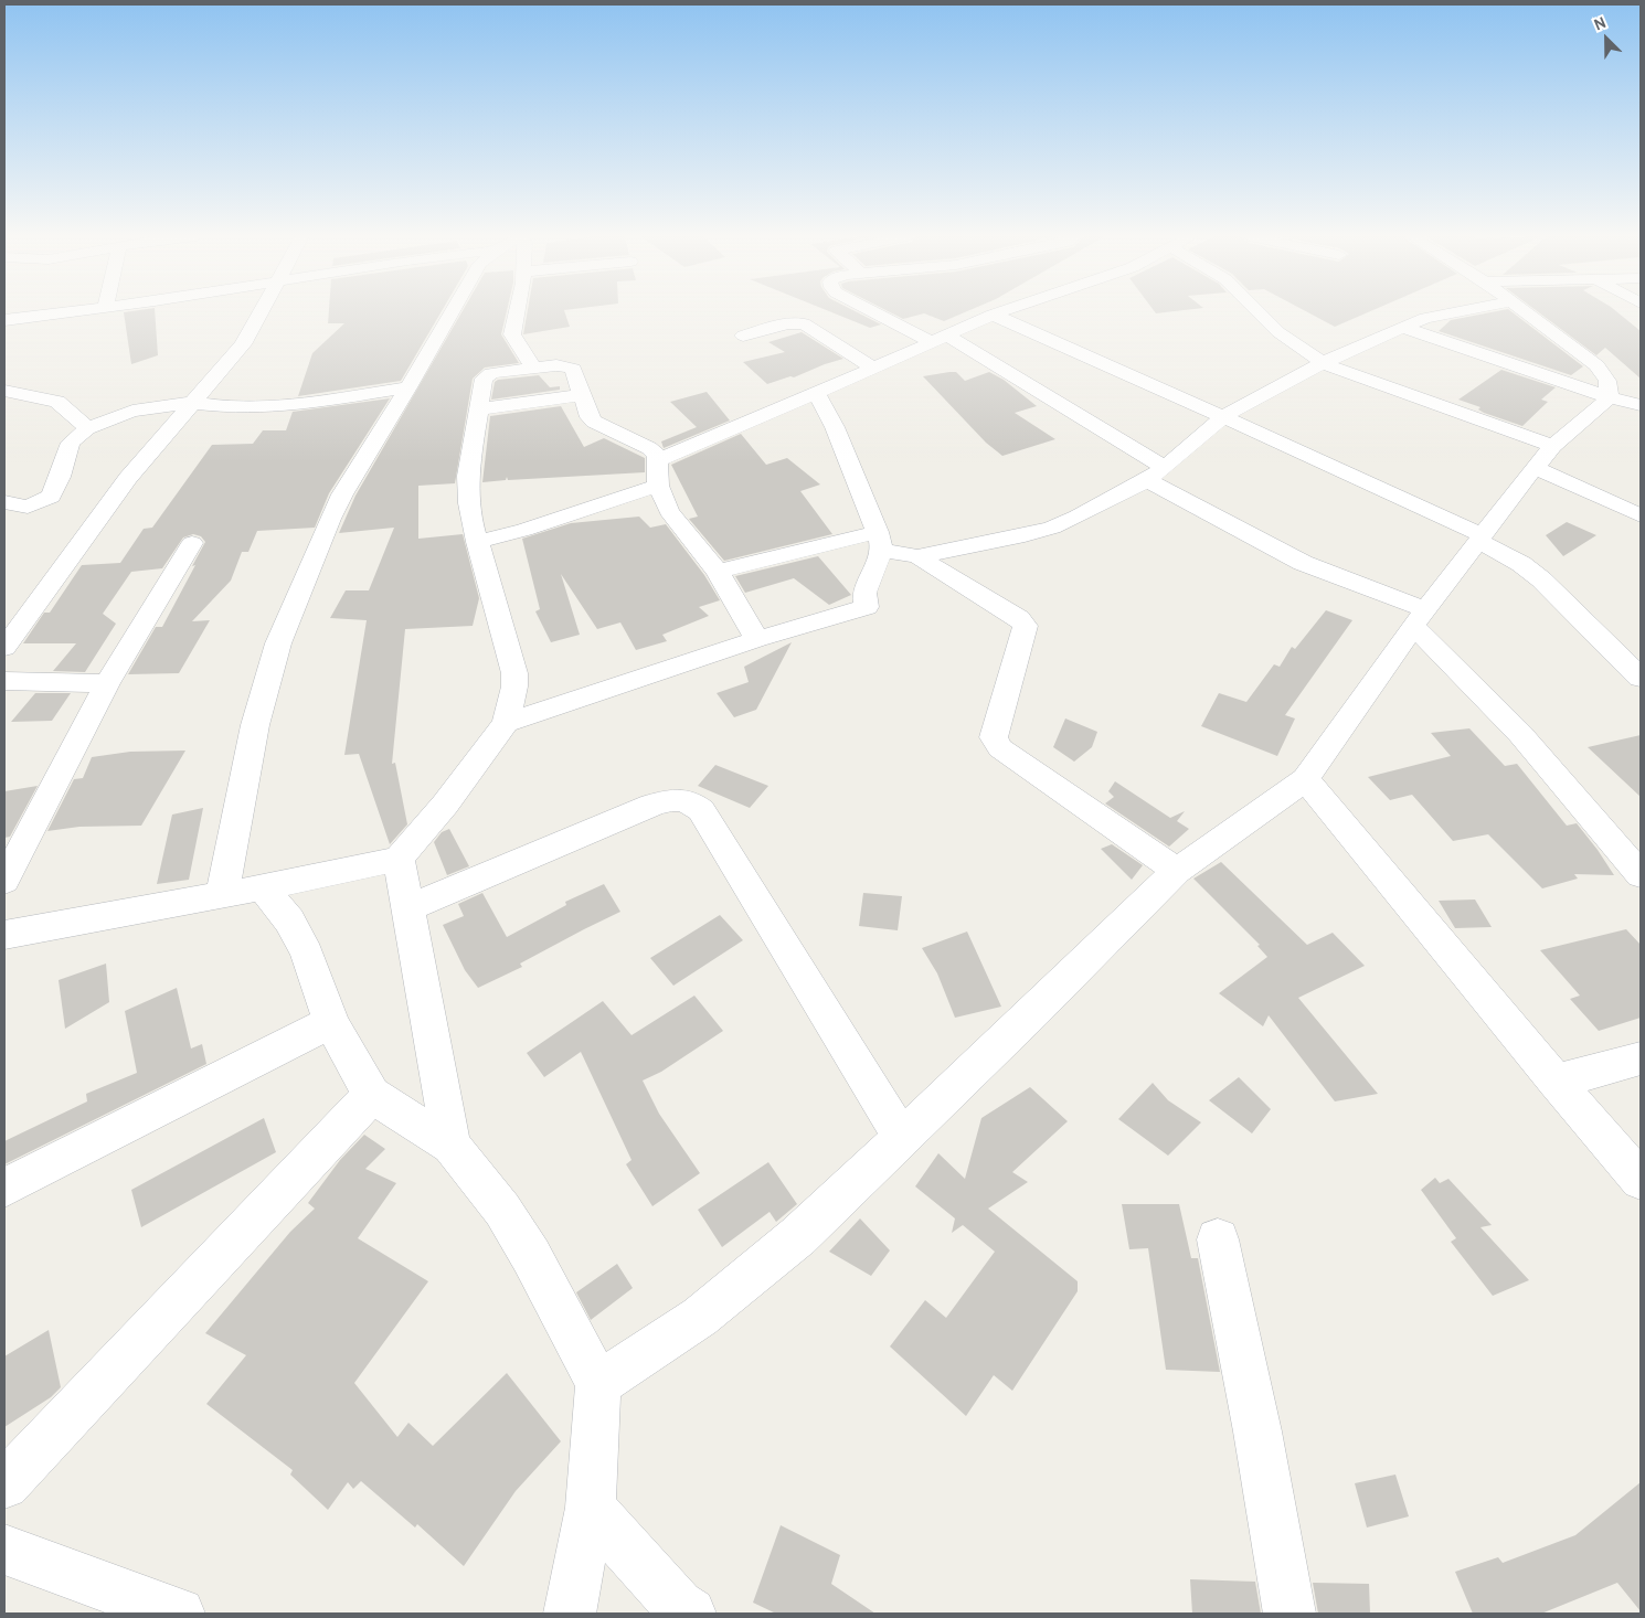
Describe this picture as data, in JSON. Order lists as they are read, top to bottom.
{
  "north": "top left"
}
